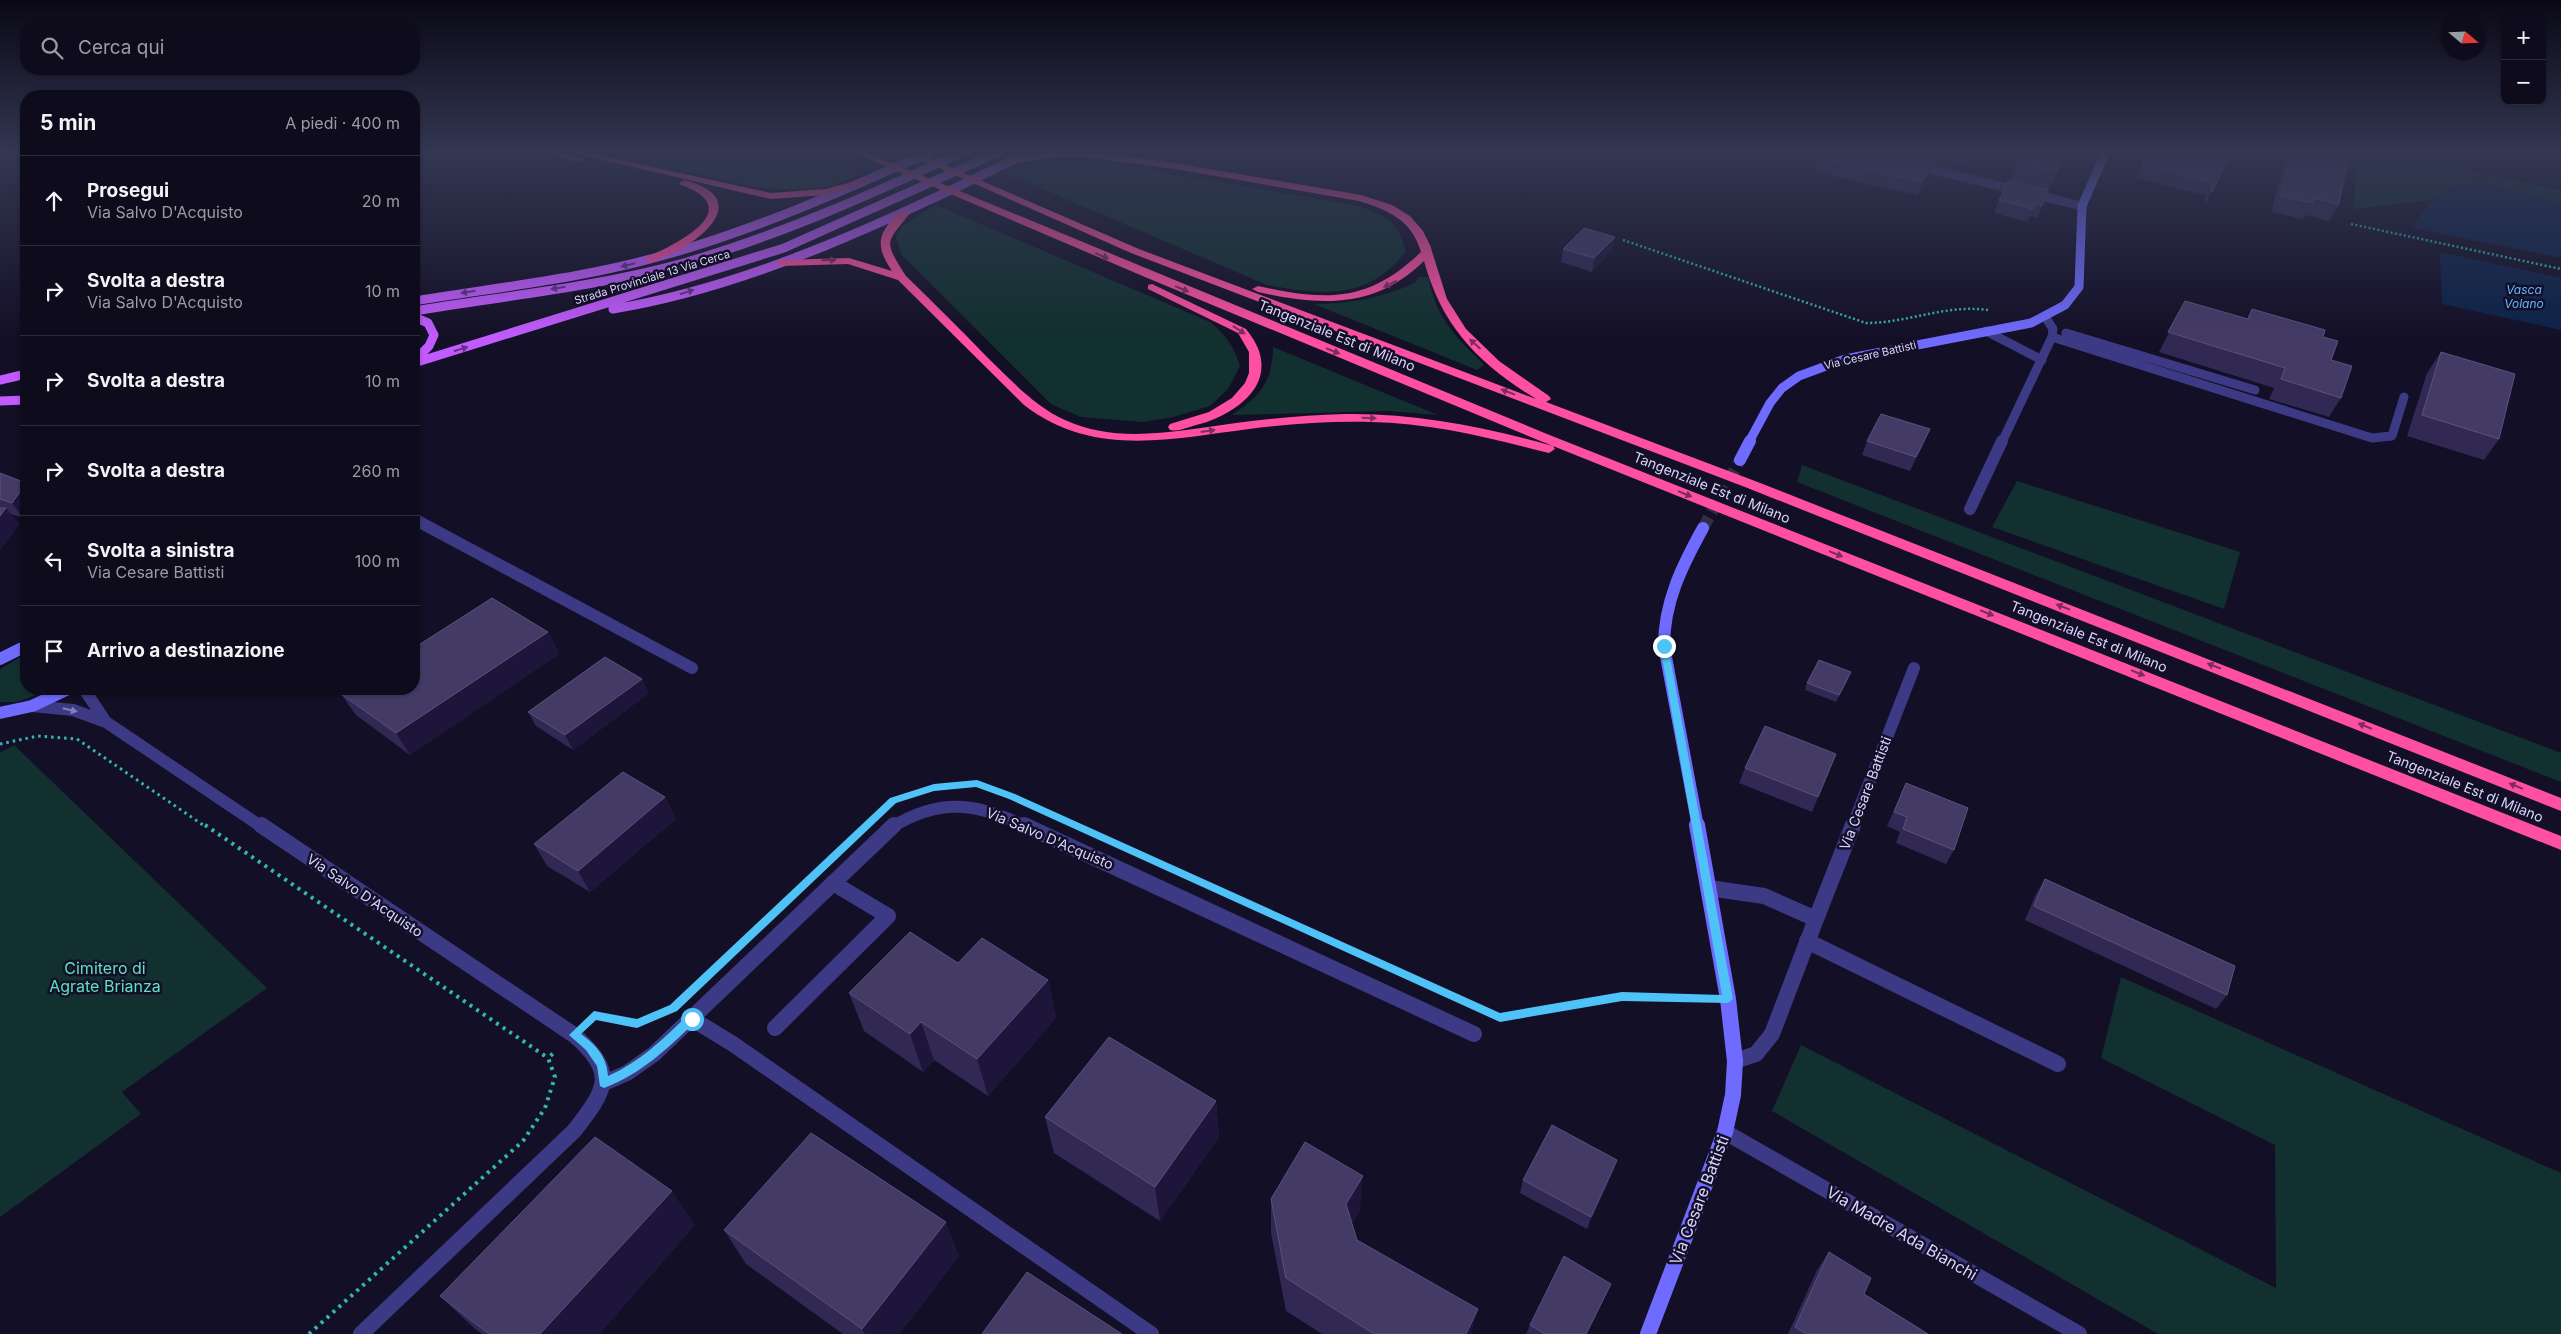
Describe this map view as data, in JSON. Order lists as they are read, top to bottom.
{
  "streets": {
    "highway": ["Tangenziale Est di Milano"],
    "main road": ["Strada Provinciale 13 Via Cerca"],
    "street": ["Via Cesare Battisti", "Via Salvo D'Acquisto", "Via Madre Ada Bianchi"]
  },
  "crossings": [
    ["Via Cesare Battisti", "Via Madre Ada Bianchi"]
  ],
  "water": ["Vasca Volano"],
  "parks": ["Cimitero di Agrate Brianza"],
  "north": "right",
  "page": {
    "map_buttons": ["+", "−"],
    "search": "Cerca qui",
    "heading": ["5 min", "A piedi · 400 m"],
    "list": [
      ["Prosegui", "Via Salvo D'Acquisto", "20 m"],
      ["Svolta a destra", "Via Salvo D'Acquisto", "10 m"],
      ["Svolta a destra", "10 m"],
      ["Svolta a destra", "260 m"],
      ["Svolta a sinistra", "Via Cesare Battisti", "100 m"],
      "Arrivo a destinazione"
    ]
  }
}
